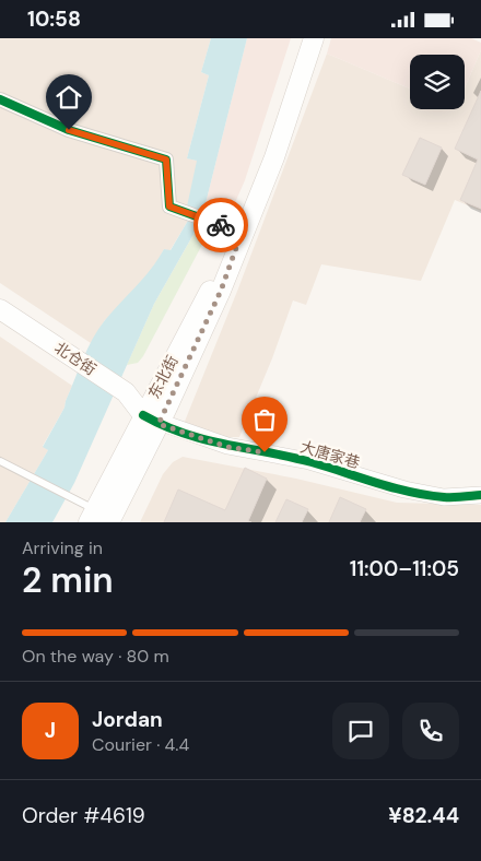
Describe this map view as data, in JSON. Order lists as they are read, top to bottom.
{
  "streets": {
    "main road": ["北仓街", "东北街"],
    "street": ["大唐家巷"]
  },
  "crossings": [
    ["北仓街", "东北街"],
    ["北仓街", "大唐家巷"],
    ["东北街", "大唐家巷"]
  ],
  "page": {
    "status": "10:58",
    "heading": ["2 min", "Arriving in", "11:00–11:05"],
    "panel": [
      "Jordan",
      "Courier · 4.4",
      "Order #4619",
      "¥82.44"
    ],
    "bar": "On the way · 80 m",
    "round": "J"
  }
}
